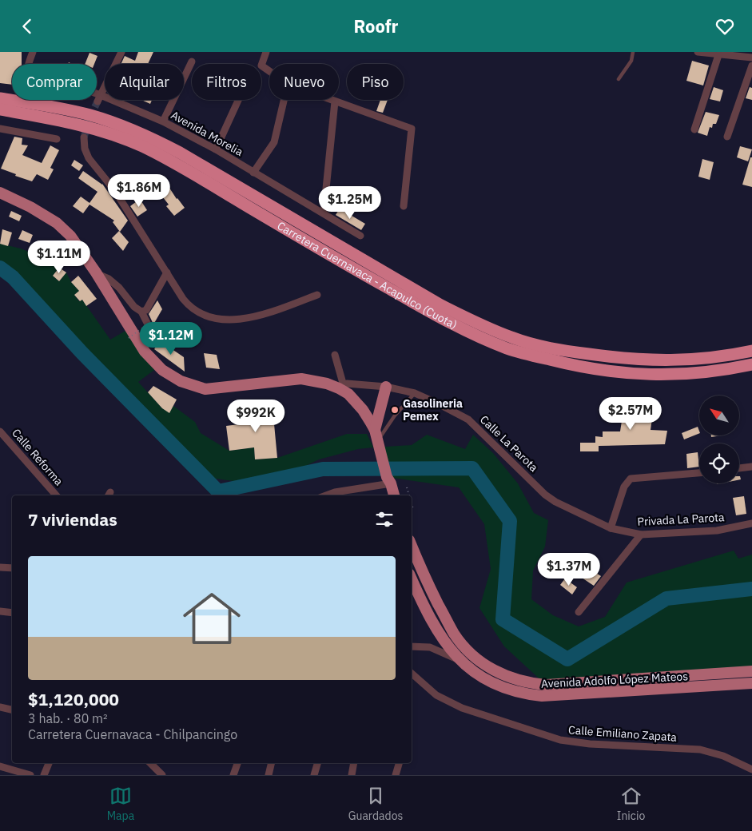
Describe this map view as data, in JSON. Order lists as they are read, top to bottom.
{
  "streets": {
    "highway": ["Carretera Cuernavaca - Acapulco (Cuota)"],
    "main road": ["Avenida Adolfo López Mateos"],
    "street": [
      "Avenida Morelia",
      "Calle La Parota",
      "Calle Reforma",
      "Privada La Parota",
      "Calle Emiliano Zapata"
    ]
  },
  "crossings": [
    ["Calle La Parota", "Privada La Parota"]
  ],
  "places": ["Gasolineria Pemex"],
  "north": "top left",
  "page": {
    "header": "Roofr",
    "chip": [
      "Comprar",
      "Alquilar",
      "Filtros",
      "Nuevo",
      "Piso"
    ],
    "price": [
      "$1.86M",
      "$1.25M",
      "$1.11M",
      "$1.12M",
      "$2.57M",
      "$992K",
      "$1.37M"
    ],
    "heading": "7 viviendas",
    "list": [
      {
        "name": "$1,120,000",
        "note": "3 hab. · 80 m² · Carretera Cuernavaca - Chilpancingo"
      }
    ],
    "tabs": ["Mapa", "Guardados", "Inicio"]
  }
}
